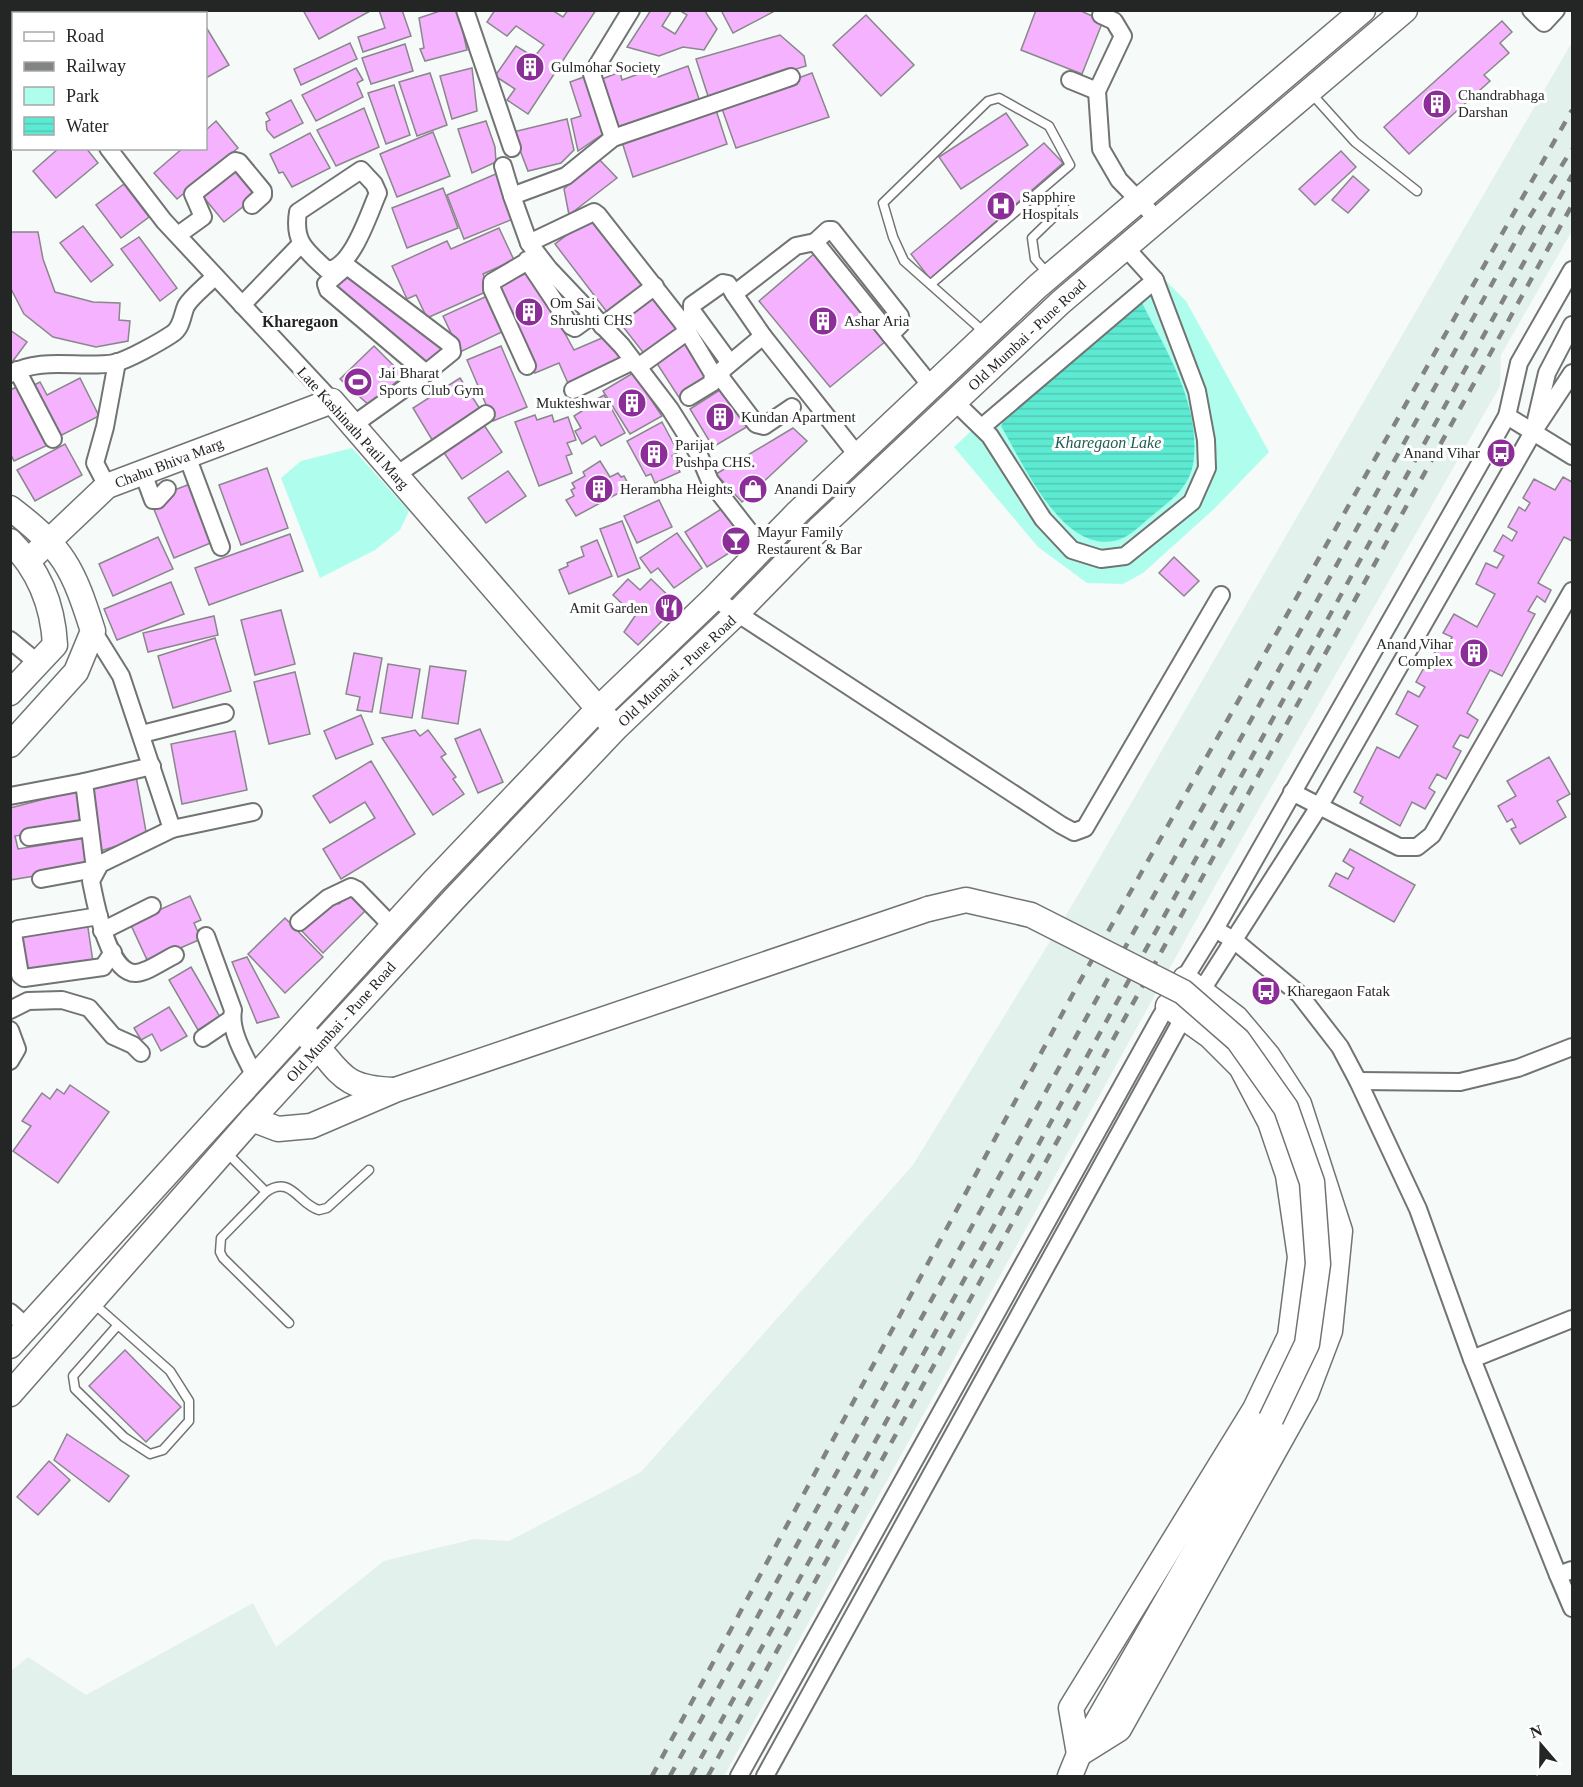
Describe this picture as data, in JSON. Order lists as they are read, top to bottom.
{
  "streets": {
    "street": ["Old Mumbai - Pune Road", "Late Kashinath Patil Marg", "Chahu Bhiva Marg"]
  },
  "crossings": [
    ["Old Mumbai - Pune Road", "Late Kashinath Patil Marg"],
    ["Late Kashinath Patil Marg", "Chahu Bhiva Marg"]
  ],
  "districts": ["Kharegaon"],
  "water": ["Kharegaon Lake"],
  "places": {
    "building": [
      "Gulmohar Society",
      "Chandrabhaga Darshan",
      "Om Sai Shrushti CHS",
      "Ashar Aria",
      "Mukteshwar",
      "Kundan Apartment",
      "Parijat Pushpa CHS.",
      "Herambha Heights",
      "Anand Vihar Complex"
    ],
    "hospital": ["Sapphire Hospitals"],
    "sports": ["Jai Bharat Sports Club Gym"],
    "bus stop": ["Anand Vihar", "Kharegaon Fatak"],
    "shop": ["Anandi Dairy"],
    "bar": ["Mayur Family Restaurent & Bar"],
    "restaurant": ["Amit Garden"]
  },
  "legend": [
    "Road",
    "Railway",
    "Park",
    "Water"
  ],
  "north": "top"
}
